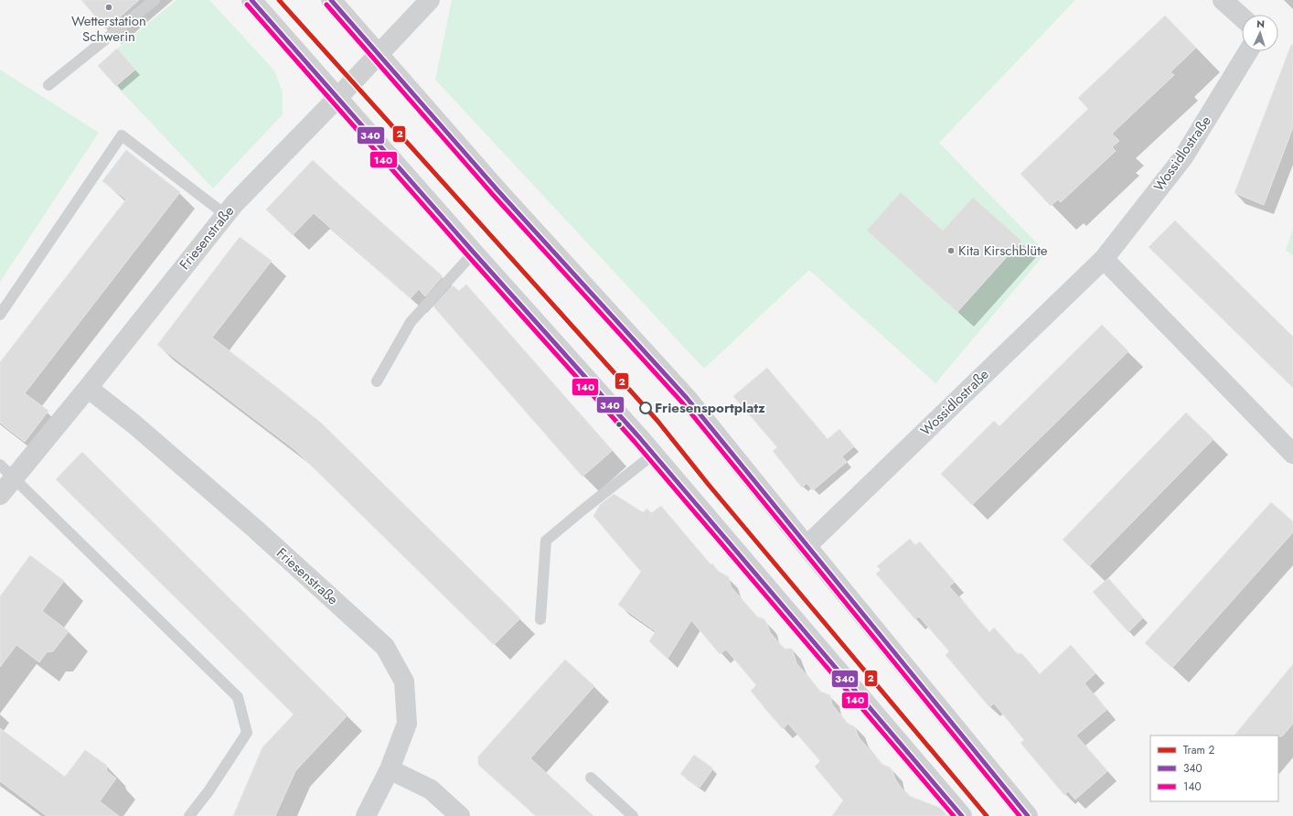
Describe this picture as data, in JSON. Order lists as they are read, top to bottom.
{
  "streets": {
    "street": ["Wossidlostraße", "Friesenstraße"]
  },
  "places": ["Wetterstation Schwerin", "Kita Kirschblüte", "Friesensportplatz"],
  "lines": ["tram line 2", "transit line 340", "transit line 140"],
  "legend": ["Tram 2", "340", "140"],
  "north": "top"
}
